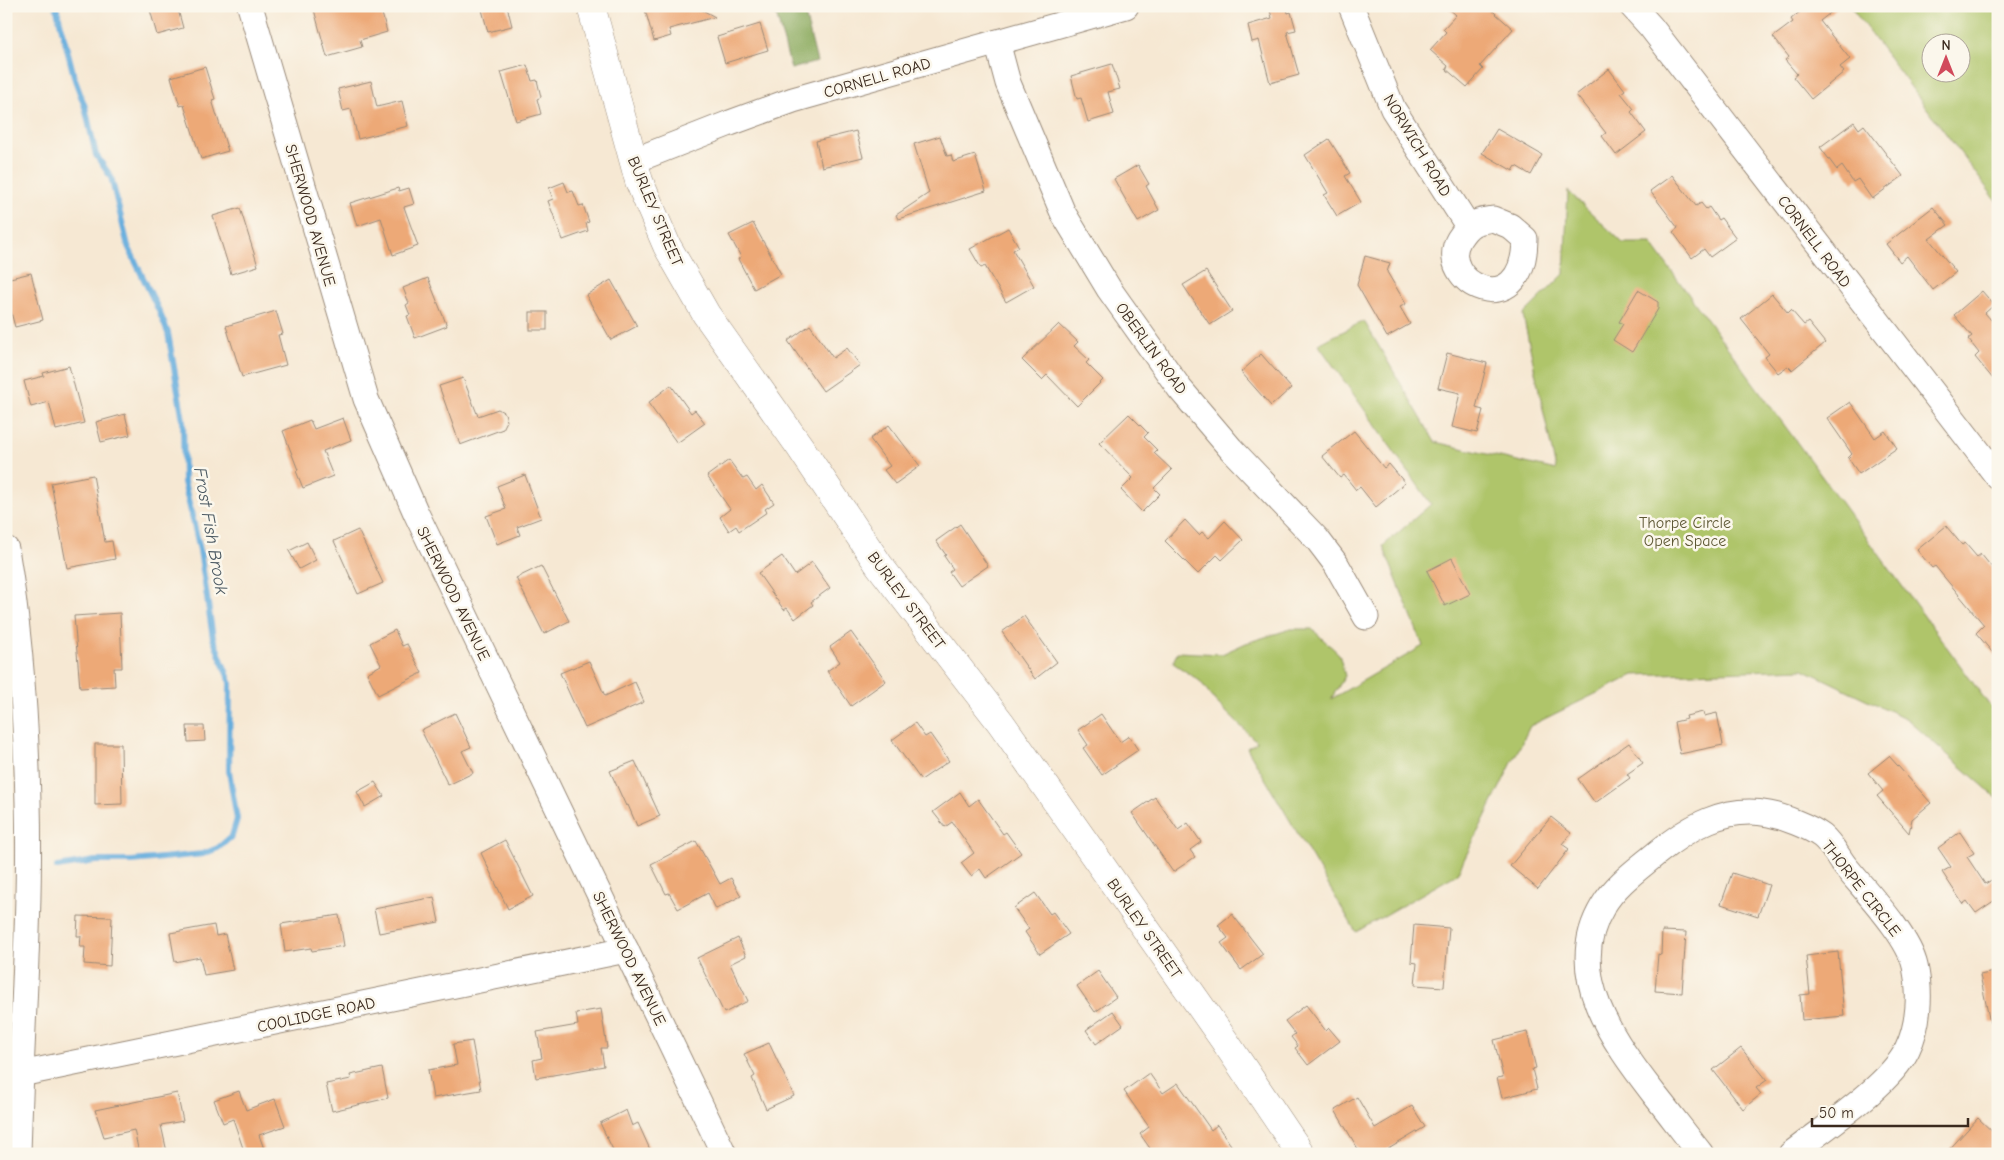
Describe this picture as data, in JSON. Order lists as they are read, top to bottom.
{
  "streets": {
    "main road": ["BURLEY STREET"],
    "street": [
      "CORNELL ROAD",
      "NORWICH ROAD",
      "SHERWOOD AVENUE",
      "OBERLIN ROAD",
      "THORPE CIRCLE",
      "COOLIDGE ROAD"
    ]
  },
  "crossings": [
    ["CORNELL ROAD", "BURLEY STREET"],
    ["CORNELL ROAD", "OBERLIN ROAD"],
    ["SHERWOOD AVENUE", "COOLIDGE ROAD"]
  ],
  "water": ["Frost Fish Brook"],
  "parks": ["Thorpe Circle Open Space"],
  "scale_bar": "50 m",
  "north": "top"
}
